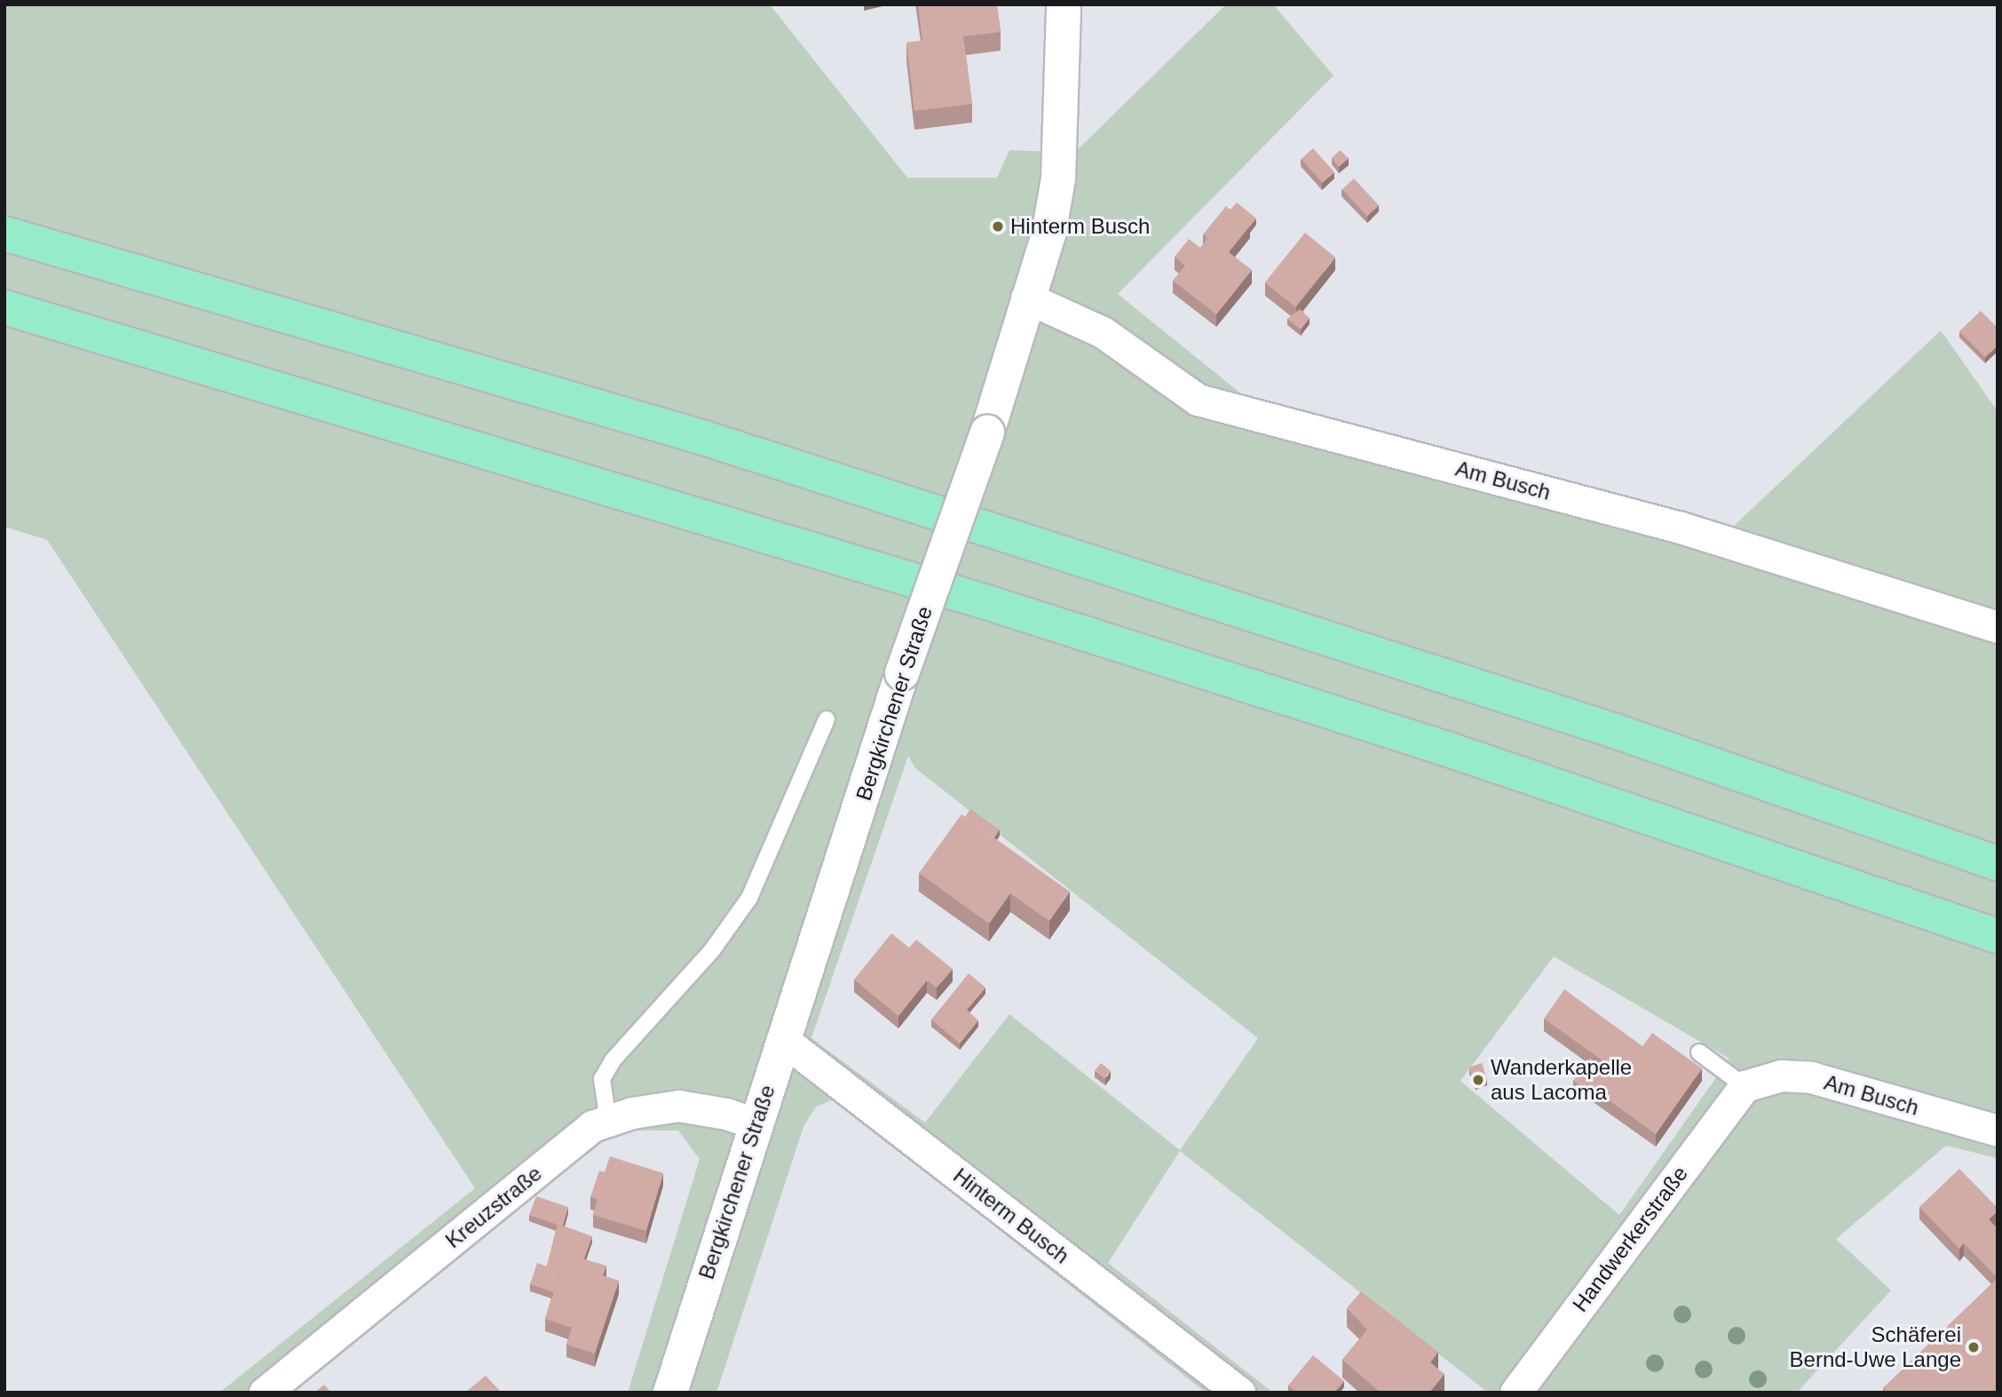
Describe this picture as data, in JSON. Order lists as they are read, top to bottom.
{
  "streets": {
    "street": [
      "Am Busch",
      "Bergkirchener Straße",
      "Kreuzstraße",
      "Hinterm Busch",
      "Handwerkerstraße"
    ]
  },
  "crossings": [
    ["Am Busch", "Bergkirchener Straße"],
    ["Am Busch", "Handwerkerstraße"],
    ["Bergkirchener Straße", "Kreuzstraße"],
    ["Bergkirchener Straße", "Hinterm Busch"]
  ],
  "places": ["Hinterm Busch", "Wanderkapelle aus Lacoma", "Schäferei Bernd-Uwe Lange"]
}
